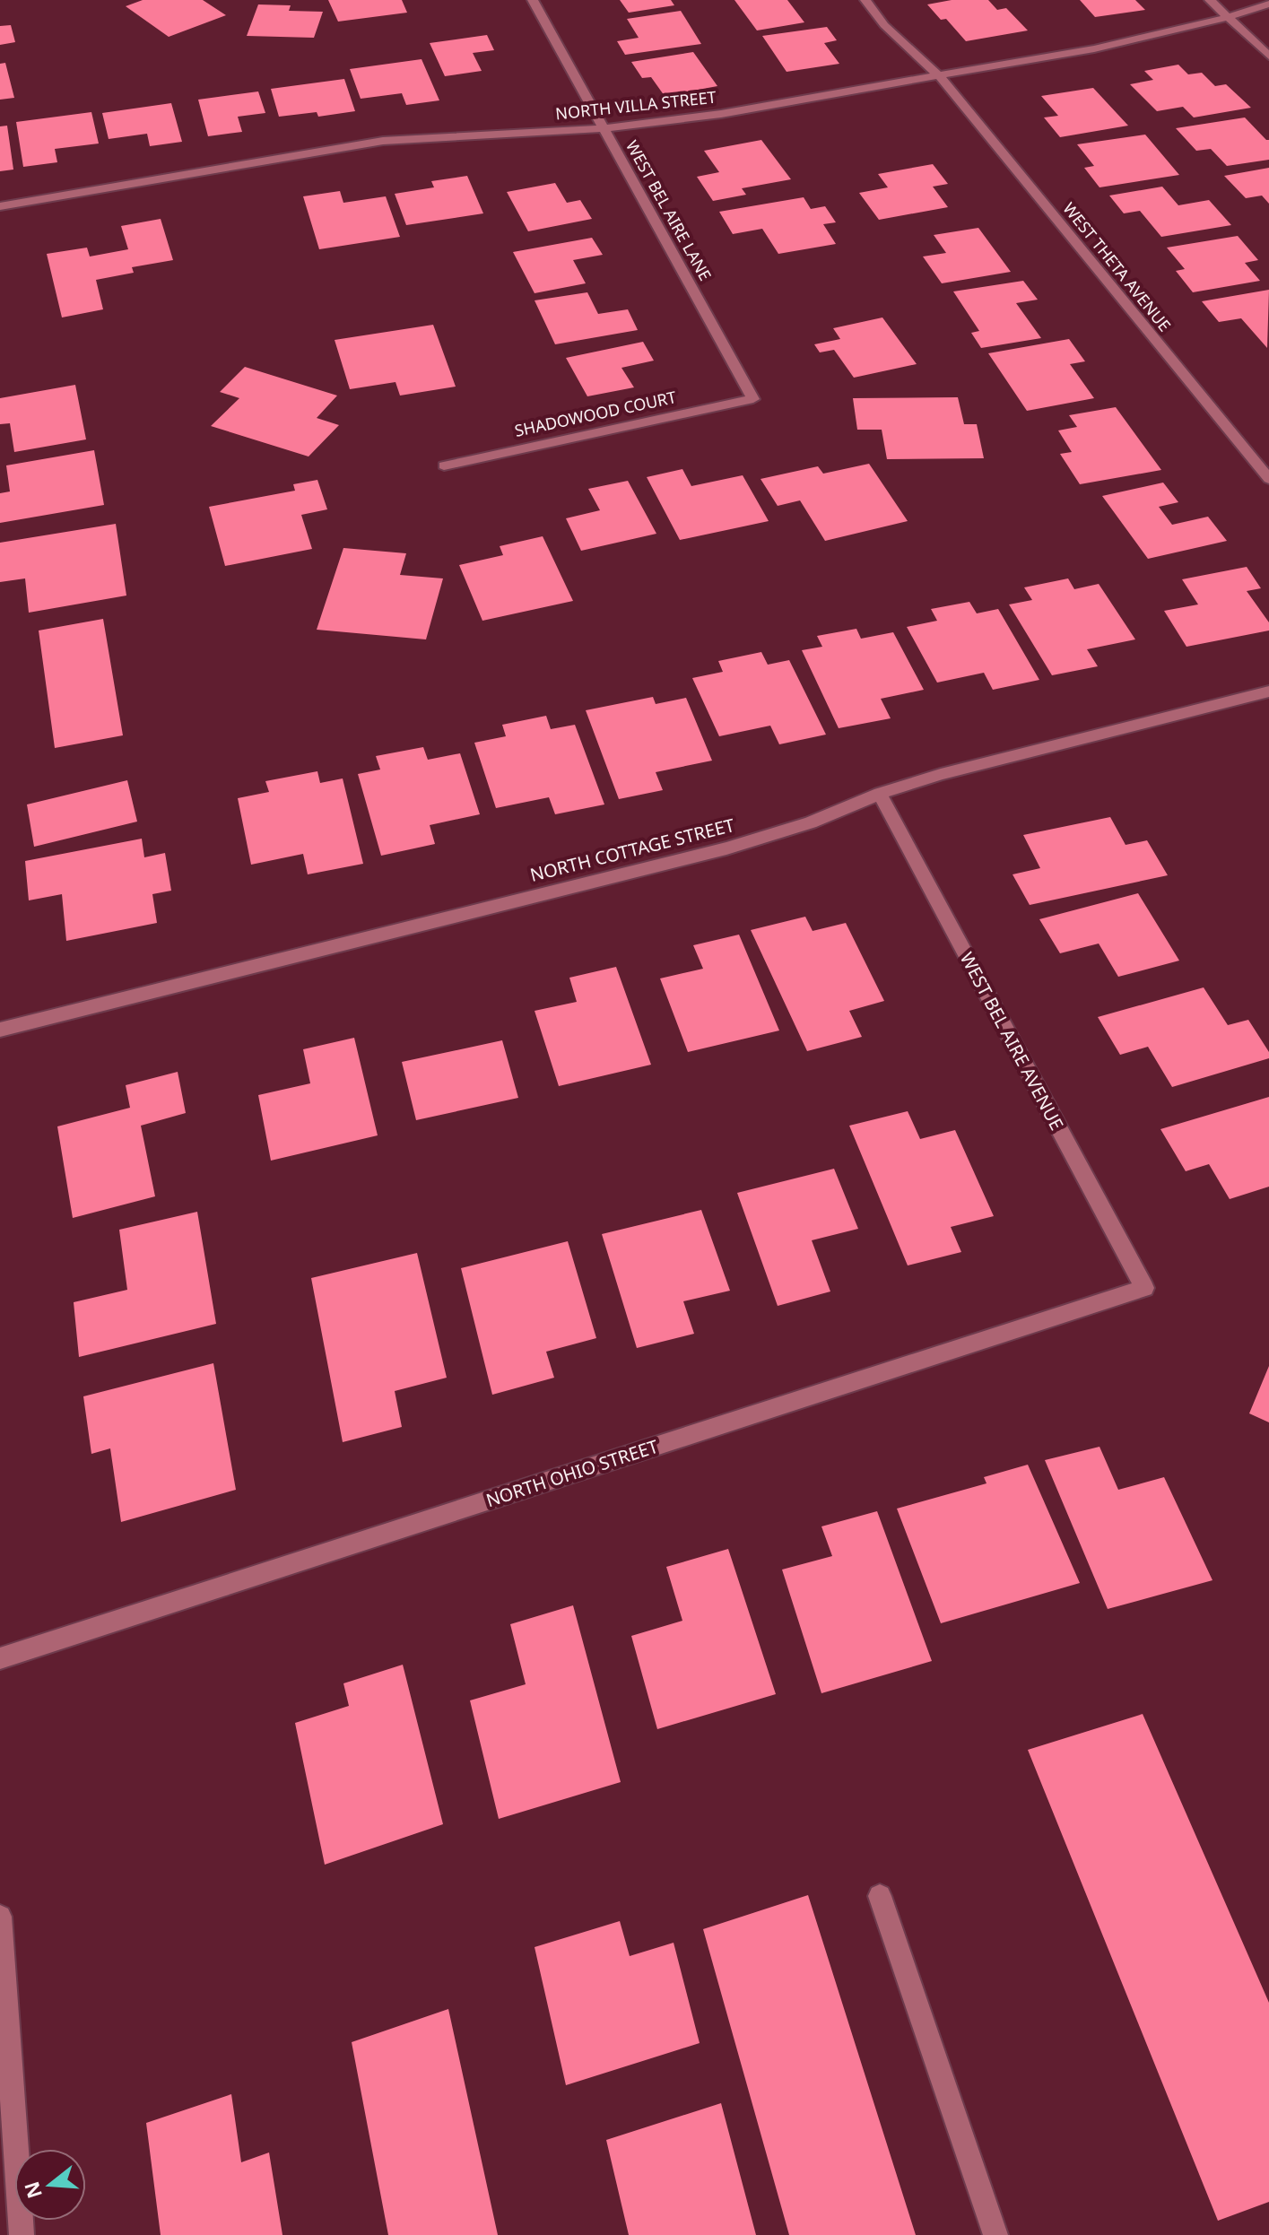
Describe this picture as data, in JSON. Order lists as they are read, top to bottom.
{
  "streets": {
    "street": [
      "NORTH VILLA STREET",
      "WEST BEL AIRE LANE",
      "WEST THETA AVENUE",
      "SHADOWOOD COURT",
      "NORTH COTTAGE STREET",
      "WEST BEL AIRE AVENUE",
      "NORTH OHIO STREET"
    ]
  },
  "crossings": [
    ["NORTH VILLA STREET", "WEST BEL AIRE LANE"],
    ["NORTH VILLA STREET", "WEST THETA AVENUE"],
    ["WEST BEL AIRE LANE", "SHADOWOOD COURT"],
    ["NORTH COTTAGE STREET", "WEST BEL AIRE AVENUE"],
    ["WEST BEL AIRE AVENUE", "NORTH OHIO STREET"]
  ],
  "north": "left"
}
